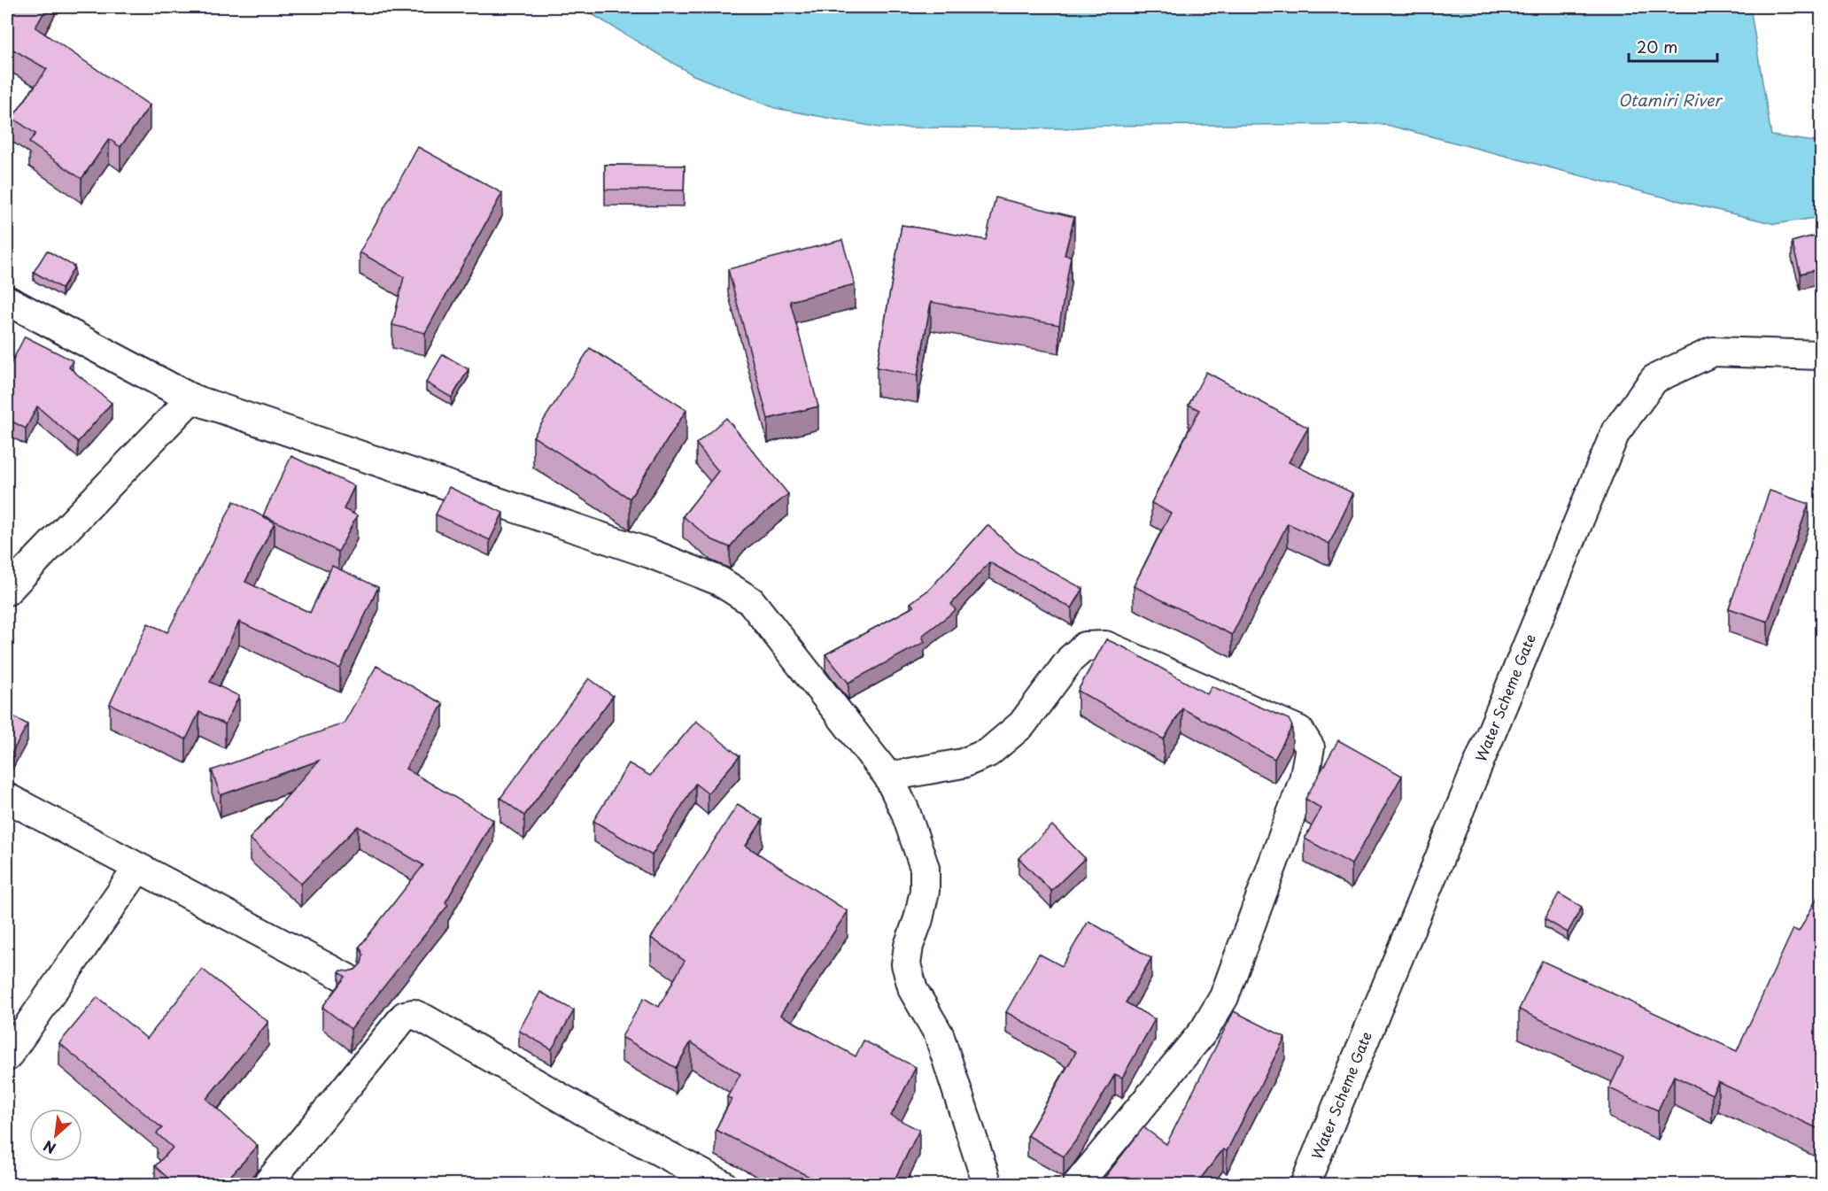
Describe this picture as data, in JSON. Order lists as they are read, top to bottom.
{
  "streets": {
    "street": ["Water Scheme Gate"]
  },
  "water": ["Otamiri River"],
  "scale_bar": "20 m",
  "north": "bottom left"
}
